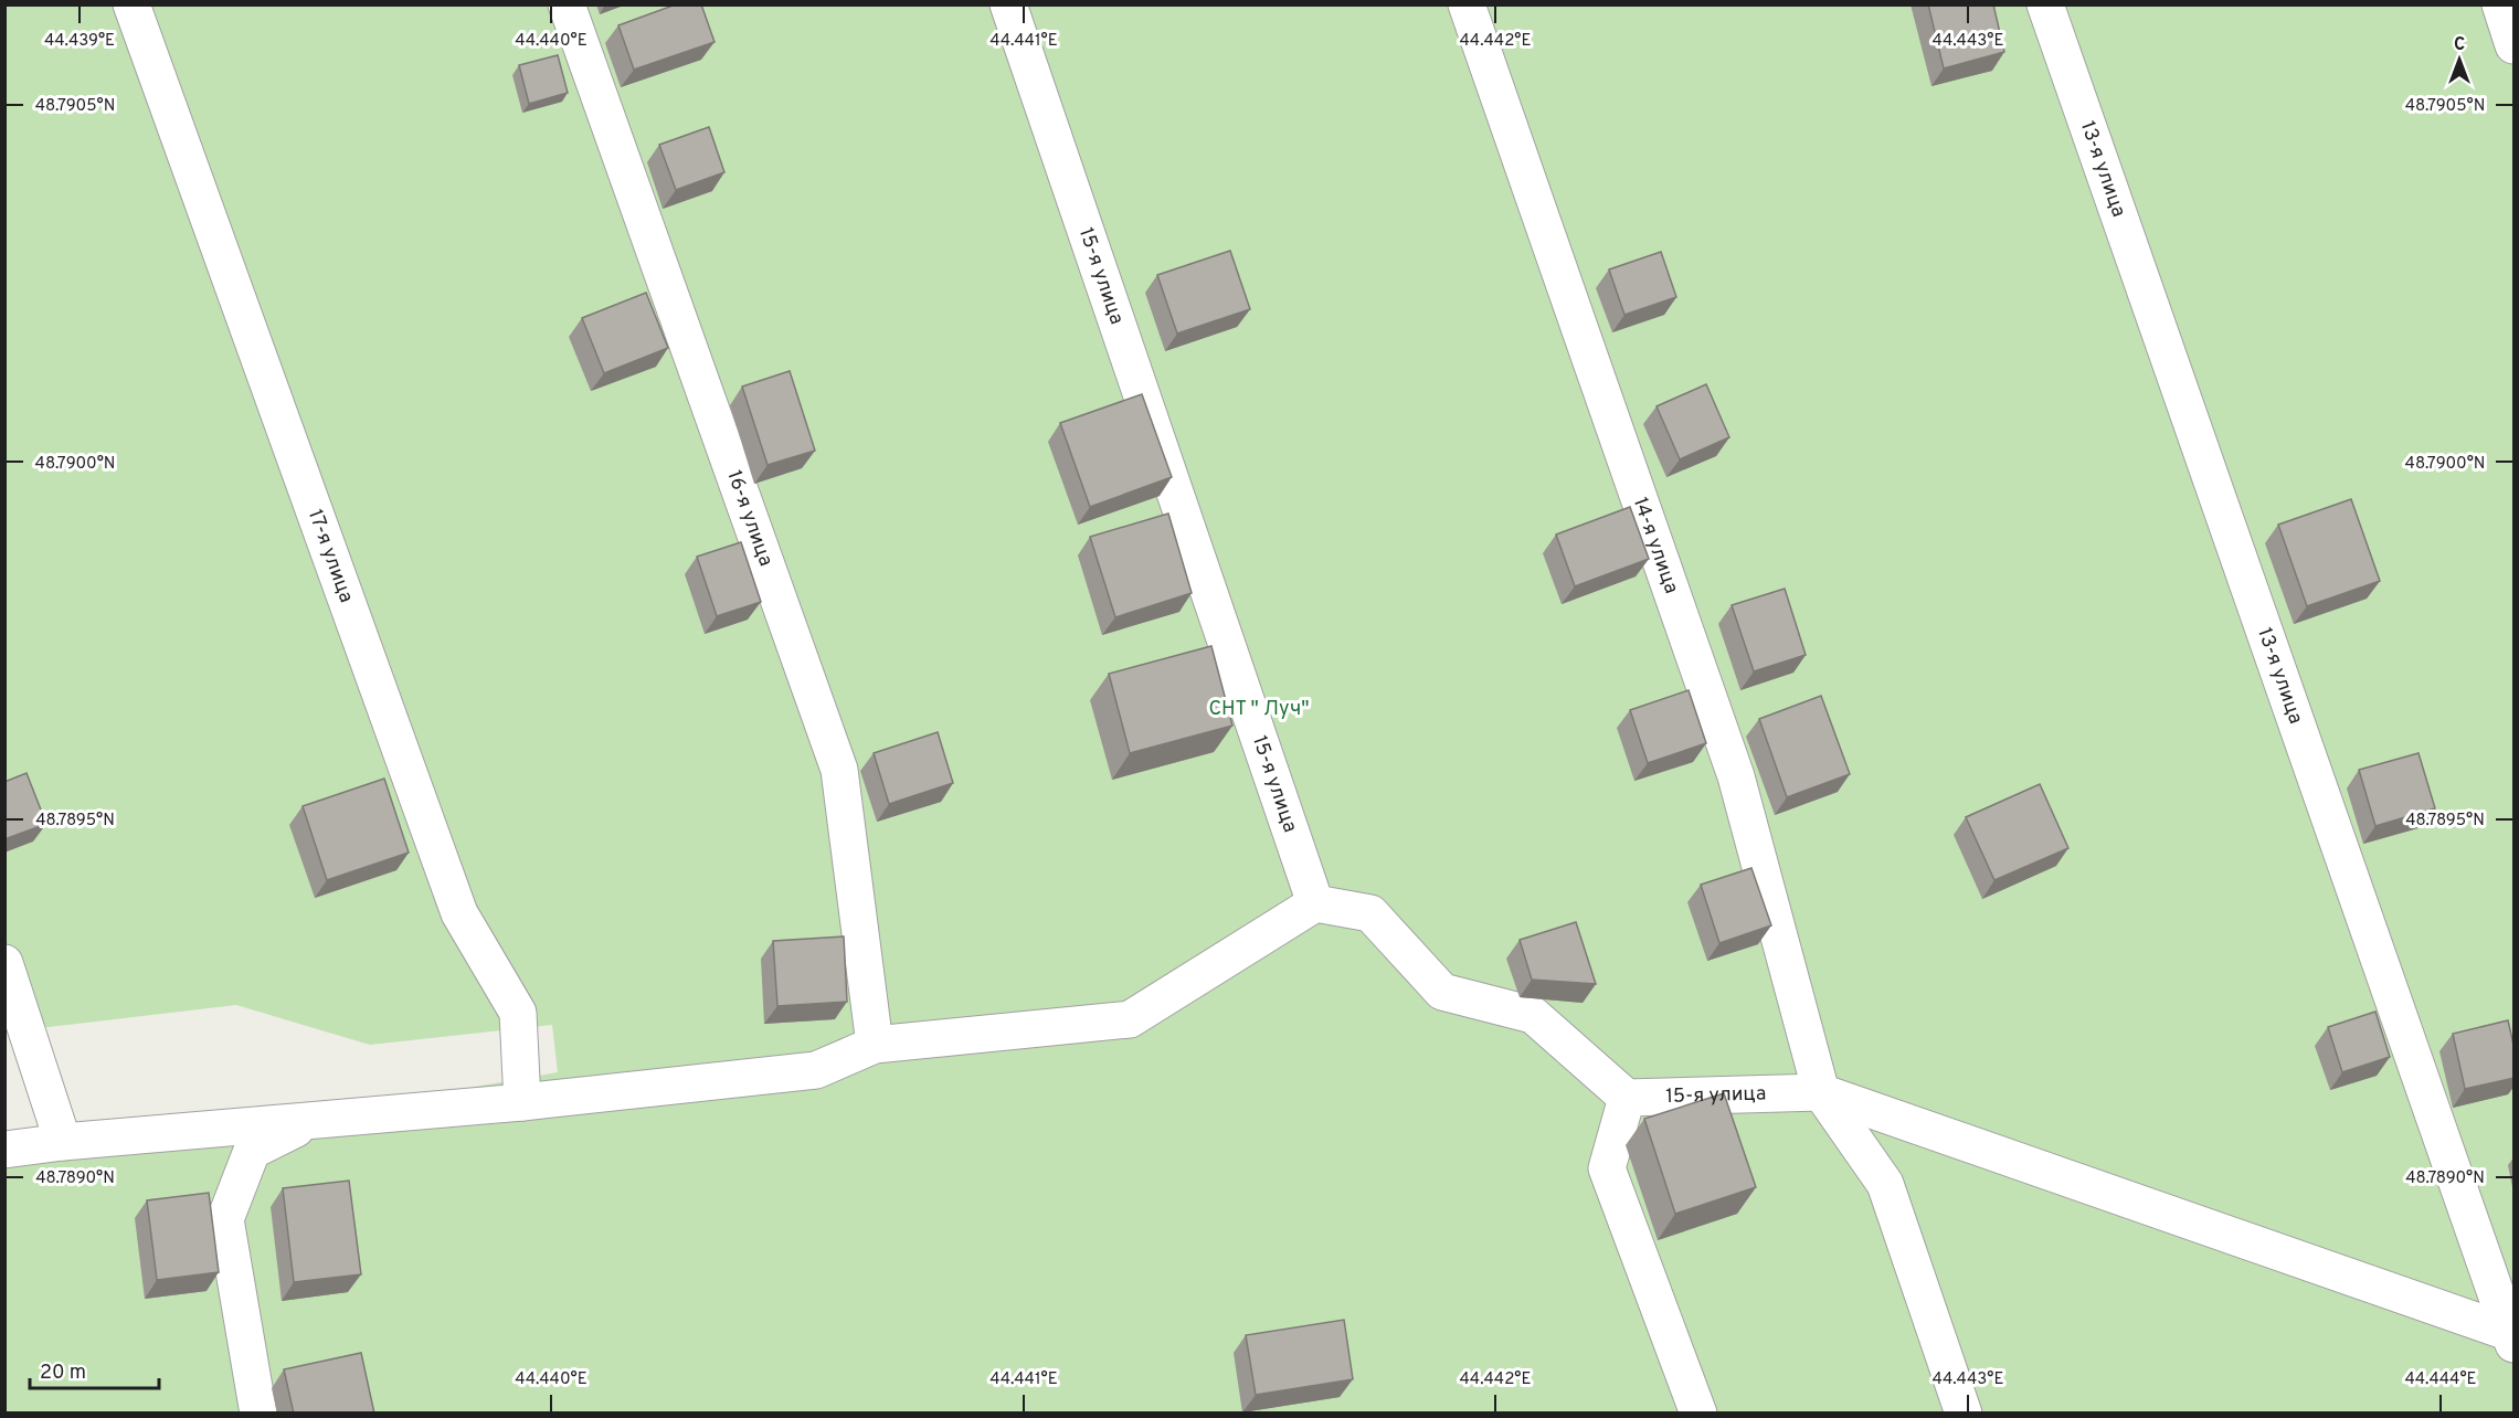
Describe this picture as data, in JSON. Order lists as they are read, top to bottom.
{
  "streets": {
    "street": [
      "13-я улица",
      "15-я улица",
      "16-я улица",
      "14-я улица",
      "17-я улица"
    ]
  },
  "crossings": [
    ["15-я улица", "14-я улица"]
  ],
  "parks": ["СНТ \" Луч\""],
  "scale_bar": "20 m",
  "north": "top",
  "coordinates": [
    "44.439°E",
    "44.440°E",
    "44.441°E",
    "44.442°E",
    "44.443°E",
    "48.7905°N",
    "48.7900°N",
    "48.7895°N",
    "48.7890°N",
    "44.444°E"
  ]
}
